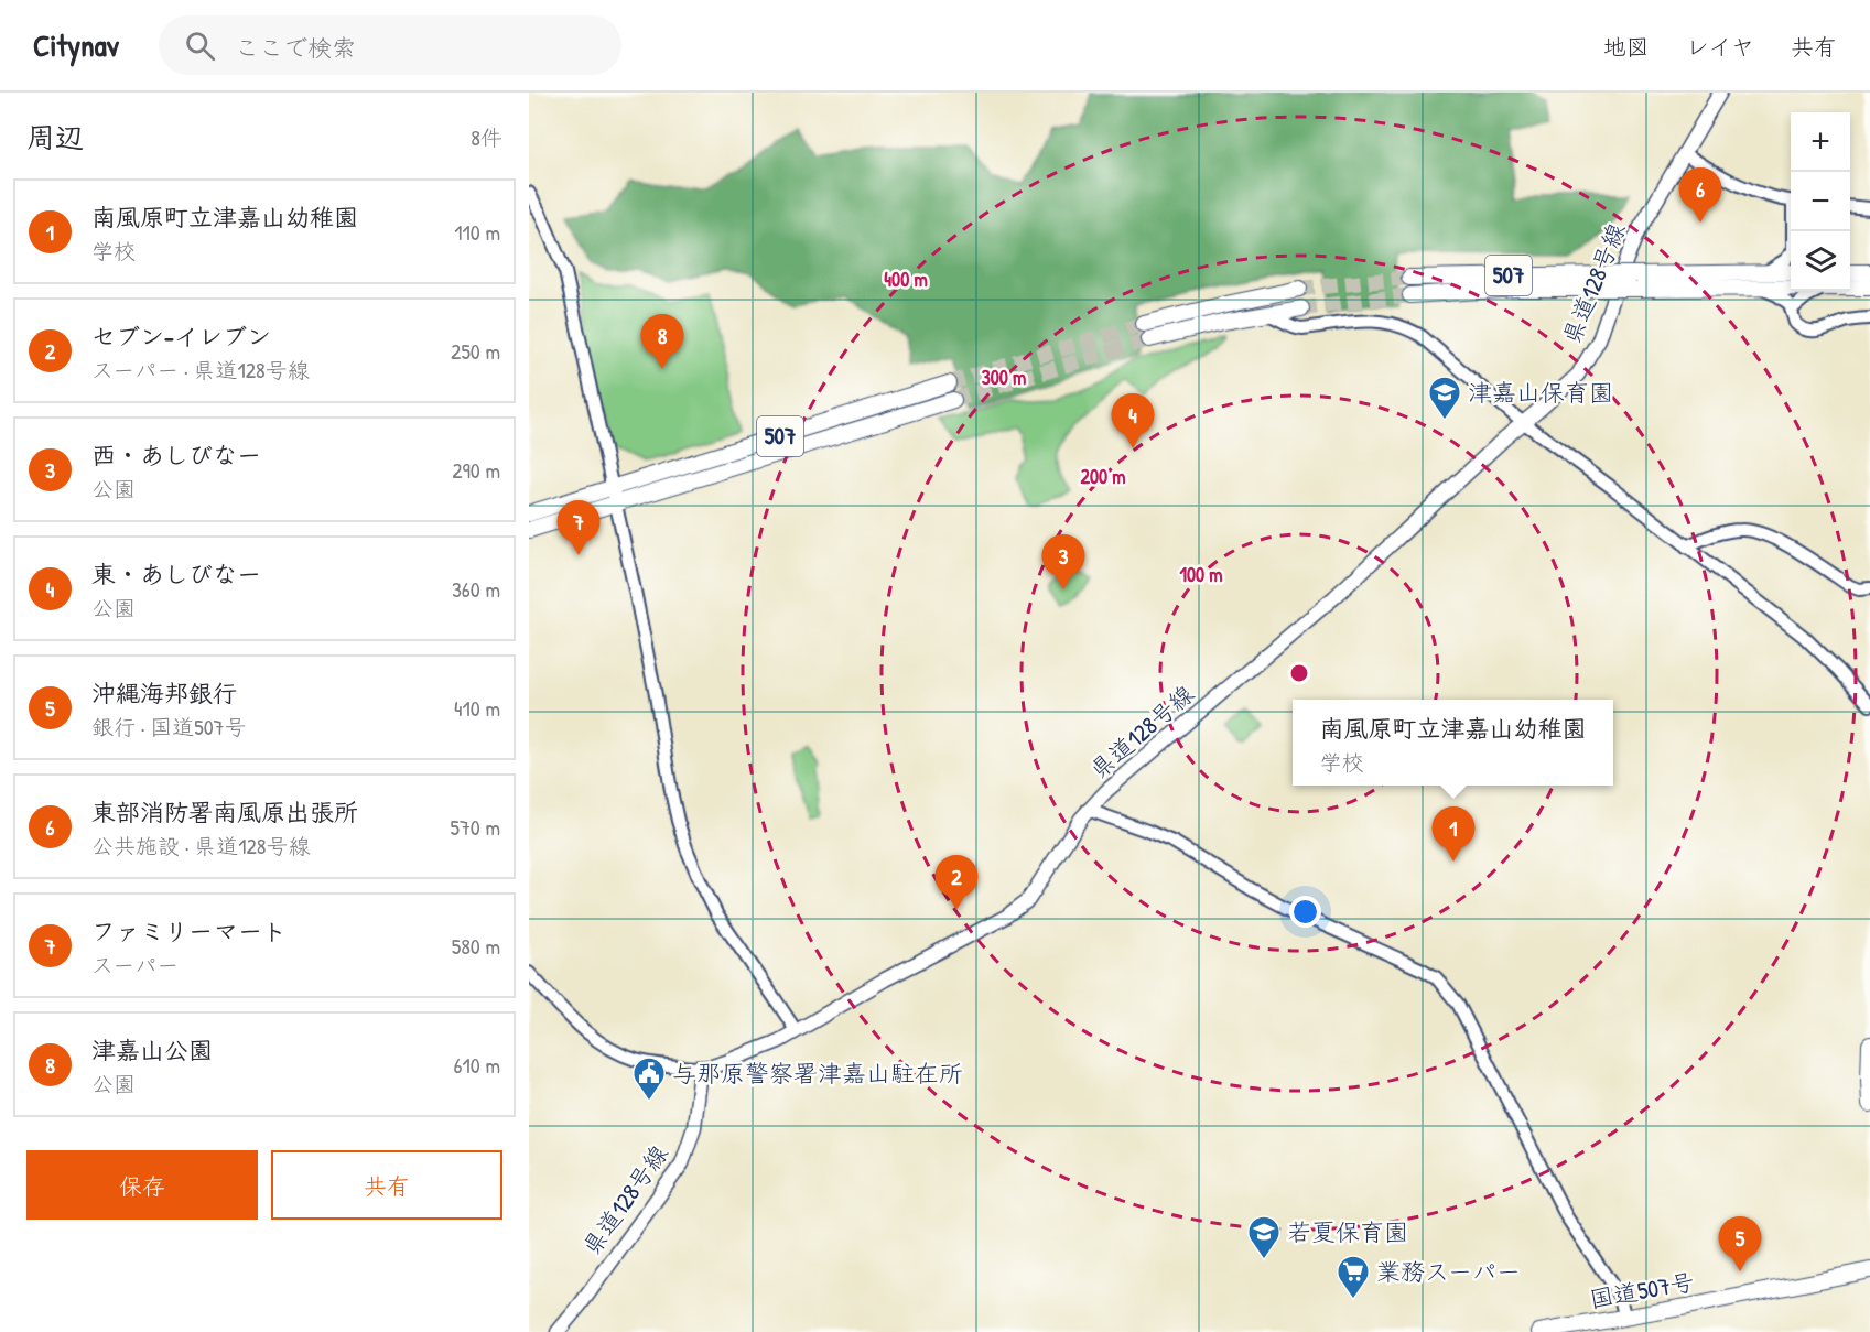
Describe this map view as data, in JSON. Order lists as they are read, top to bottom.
{
  "streets": {
    "main road": ["507", "県道128号線", "国道507号"]
  },
  "places": {
    "school or university": ["津嘉山保育園", "若夏保育園"],
    "public building": ["与那原警察署津嘉山駐在所"],
    "supermarket": ["業務スーパー"]
  },
  "page": {
    "header": "Citynav",
    "search": "ここで検索",
    "nav": ["地図", "レイヤ", "共有"],
    "heading": ["周辺", "8件"],
    "map_buttons": ["+", "−"],
    "pins": [
      "6",
      "8",
      "4",
      "7",
      "3",
      "1",
      "2",
      "5"
    ],
    "list": [
      {
        "mark": "1",
        "name": "南風原町立津嘉山幼稚園",
        "note": "学校",
        "value": "110 m"
      },
      {
        "mark": "2",
        "name": "セブン-イレブン",
        "note": "スーパー · 県道128号線",
        "value": "250 m"
      },
      {
        "mark": "3",
        "name": "西・あしびなー",
        "note": "公園",
        "value": "290 m"
      },
      {
        "mark": "4",
        "name": "東・あしびなー",
        "note": "公園",
        "value": "360 m"
      },
      {
        "mark": "5",
        "name": "沖縄海邦銀行",
        "note": "銀行 · 国道507号",
        "value": "410 m"
      },
      {
        "mark": "6",
        "name": "東部消防署南風原出張所",
        "note": "公共施設 · 県道128号線",
        "value": "570 m"
      },
      {
        "mark": "7",
        "name": "ファミリーマート",
        "note": "スーパー",
        "value": "580 m"
      },
      {
        "mark": "8",
        "name": "津嘉山公園",
        "note": "公園",
        "value": "610 m"
      }
    ],
    "popup": ["南風原町立津嘉山幼稚園", "学校"],
    "buttons": ["保存", "共有"]
  },
  "rings": [
    "400 m",
    "300 m",
    "200 m",
    "100 m"
  ]
}
